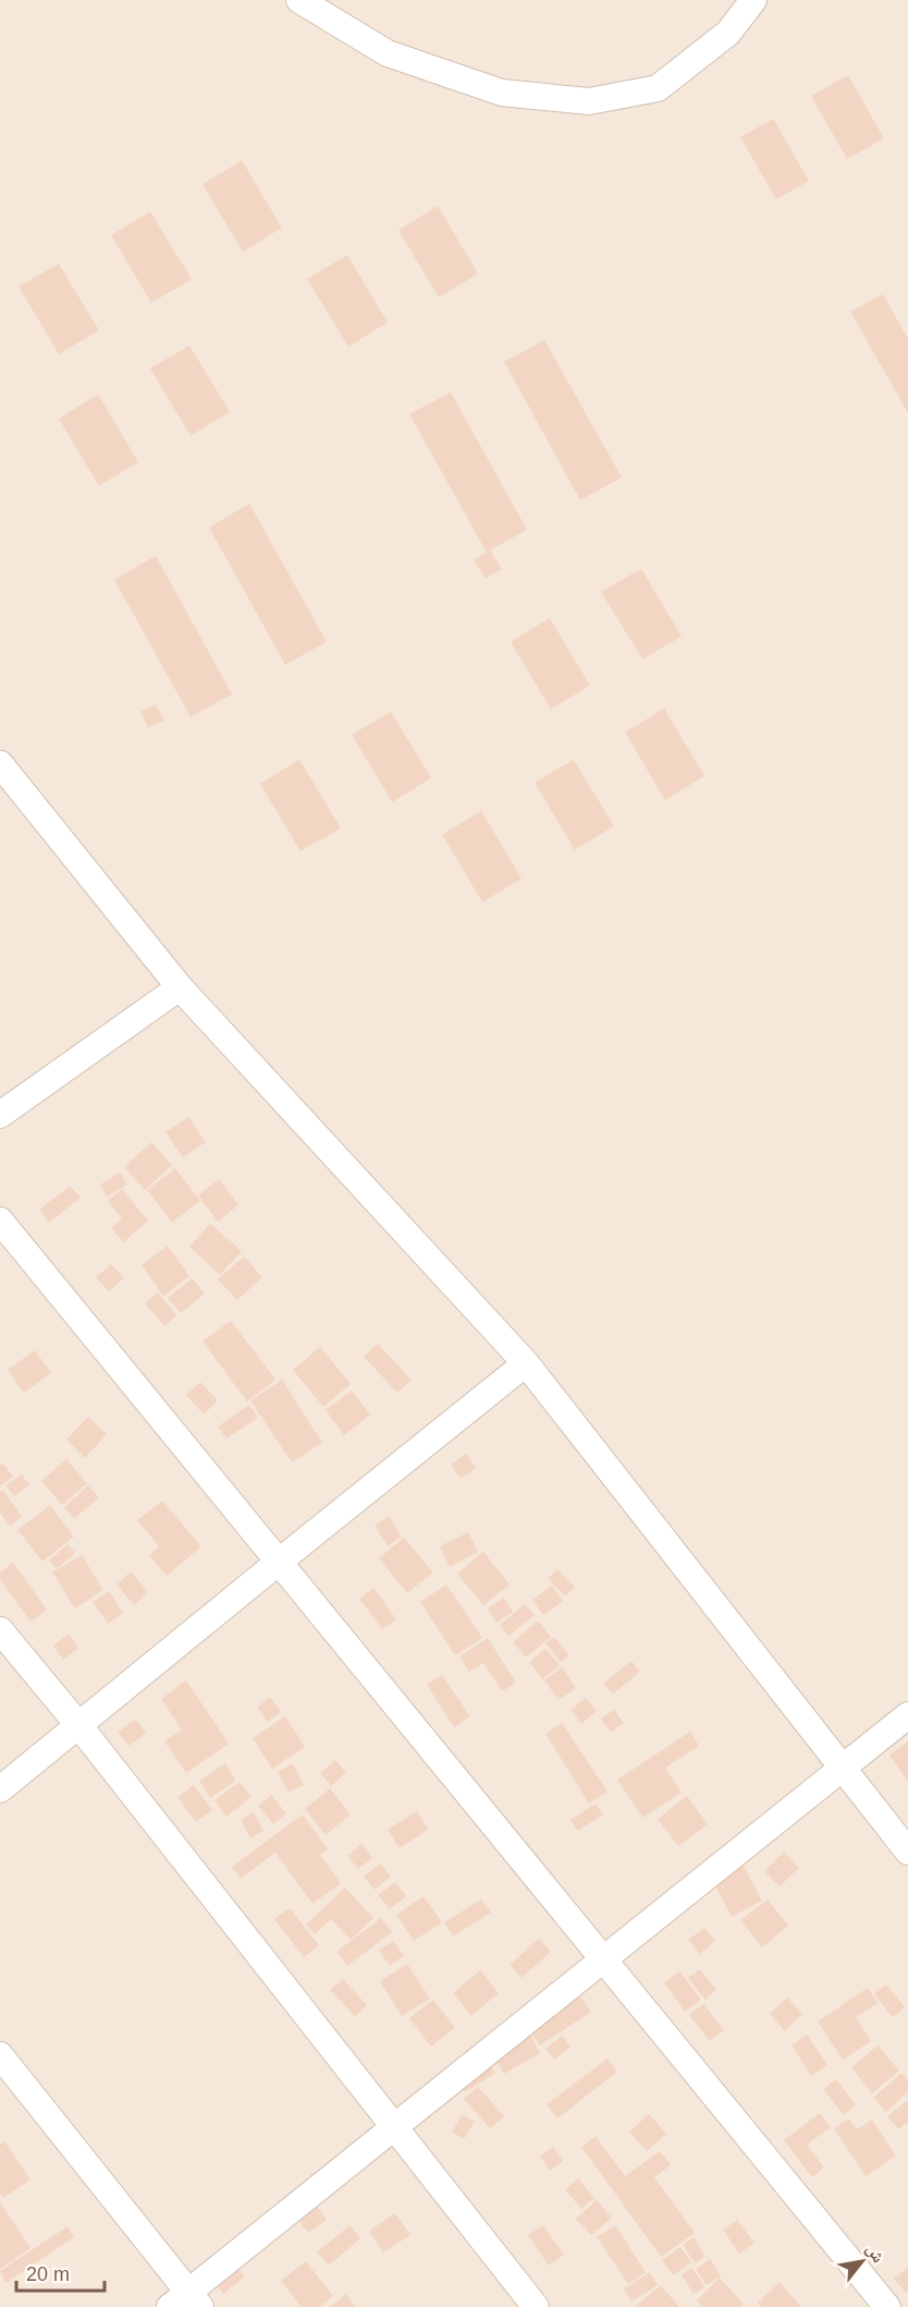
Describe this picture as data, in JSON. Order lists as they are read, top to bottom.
{
  "scale_bar": "20 m",
  "north": "top right"
}
